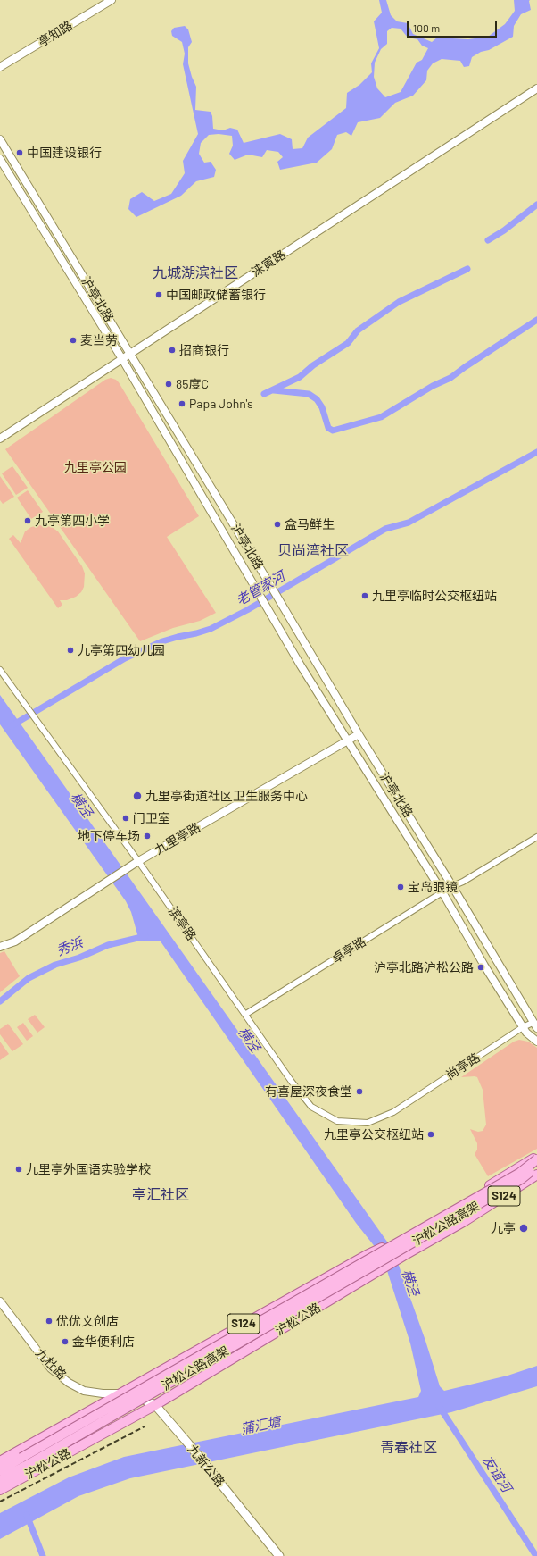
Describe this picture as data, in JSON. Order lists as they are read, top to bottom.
{
  "streets": {
    "main road": [
      "S124",
      "沪松公路高架",
      "沪松公路",
      "九新公路"
    ],
    "street": [
      "亭知路",
      "涞寅路",
      "沪亭北路",
      "九里亭路",
      "滨亭路",
      "卓亭路",
      "尚亭路",
      "九杜路"
    ]
  },
  "crossings": [
    ["涞寅路", "沪亭北路"],
    ["沪亭北路", "九里亭路"],
    ["沪亭北路", "卓亭路"],
    ["沪亭北路", "尚亭路"],
    ["九里亭路", "滨亭路"],
    ["滨亭路", "卓亭路"],
    ["滨亭路", "尚亭路"],
    ["沪松公路", "九杜路"],
    ["沪松公路", "九新公路"],
    ["九杜路", "九新公路"]
  ],
  "districts": [
    "九城湖滨社区",
    "贝尚湾社区",
    "亭汇社区",
    "青春社区"
  ],
  "water": [
    "老管家河",
    "横泾",
    "秀浜",
    "蒲汇塘",
    "友谊河"
  ],
  "parks": ["九里亭公园"],
  "places": [
    "中国建设银行",
    "中国邮政储蓄银行",
    "麦当劳",
    "招商银行",
    "85度C",
    "Papa John's",
    "九亭第四小学",
    "盒马鲜生",
    "九里亭临时公交枢纽站",
    "九亭第四幼儿园",
    "九里亭街道社区卫生服务中心",
    "门卫室",
    "地下停车场",
    "宝岛眼镜",
    "沪亭北路沪松公路",
    "有喜屋深夜食堂",
    "九里亭公交枢纽站",
    "九里亭外国语实验学校",
    "九亭",
    "优优文创店",
    "金华便利店"
  ],
  "scale_bar": "100 m"
}
